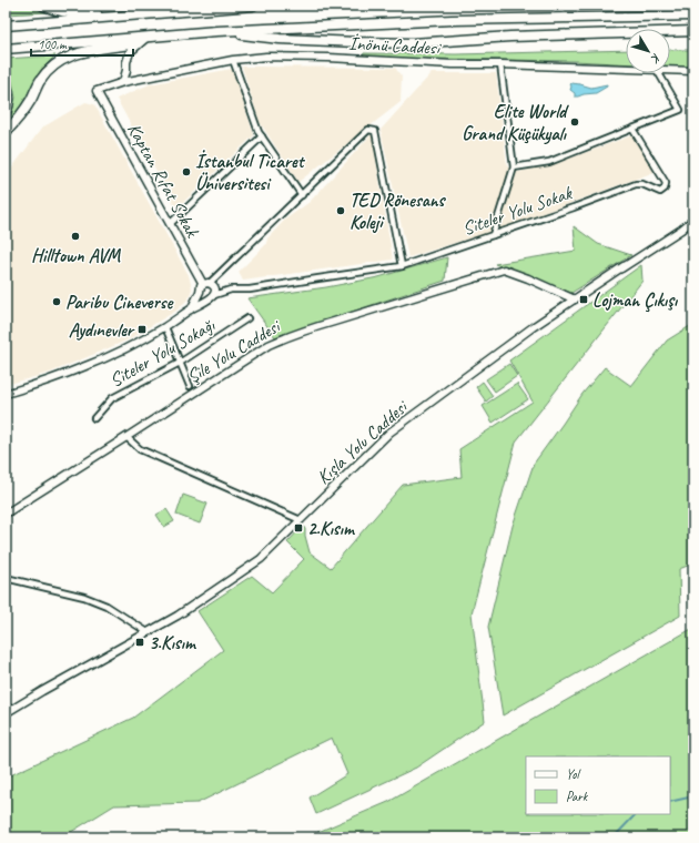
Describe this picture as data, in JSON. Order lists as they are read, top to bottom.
{
  "streets": {
    "street": [
      "İnönü Caddesi",
      "Kaptan Rıfat Sokak",
      "Siteler Yolu Sokak",
      "Şile Yolu Caddesi",
      "Siteler Yolu Sokağı",
      "Kışla Yolu Caddesi"
    ]
  },
  "crossings": [
    ["İnönü Caddesi", "Kaptan Rıfat Sokak"],
    ["Kaptan Rıfat Sokak", "Siteler Yolu Sokak"],
    ["Şile Yolu Caddesi", "Kışla Yolu Caddesi"]
  ],
  "places": {
    "other": [
      "Elite World Grand Küçükyalı",
      "İstanbul Ticaret Üniversitesi",
      "TED Rönesans Koleji",
      "Hilltown AVM",
      "Paribu Cineverse"
    ],
    "transit": [
      "Lojman Çıkışı",
      "Aydınevler",
      "2.Kısım",
      "3.Kısım"
    ]
  },
  "legend": ["Yol", "Park"],
  "scale_bar": "100 m",
  "north": "bottom right"
}
